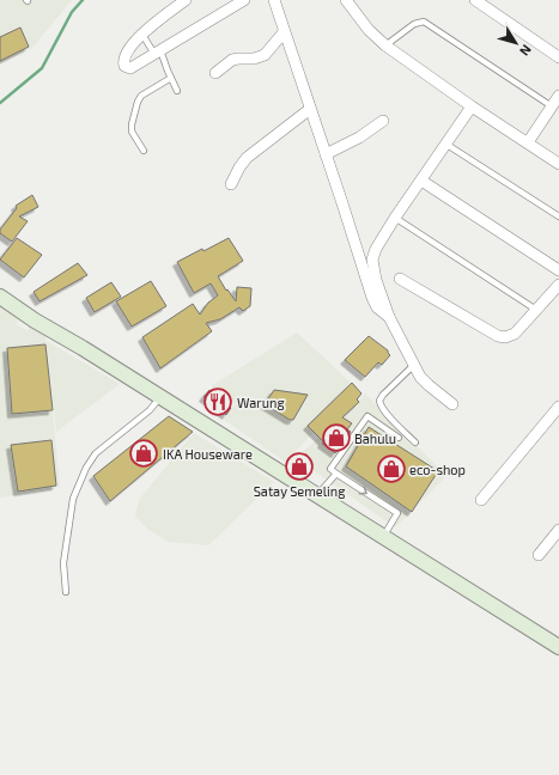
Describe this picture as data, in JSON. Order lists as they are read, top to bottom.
{
  "places": {
    "restaurant": ["Warung"],
    "shop": [
      "Bahulu",
      "IKA Houseware",
      "Satay Semeling",
      "eco-shop"
    ]
  },
  "north": "bottom right"
}
